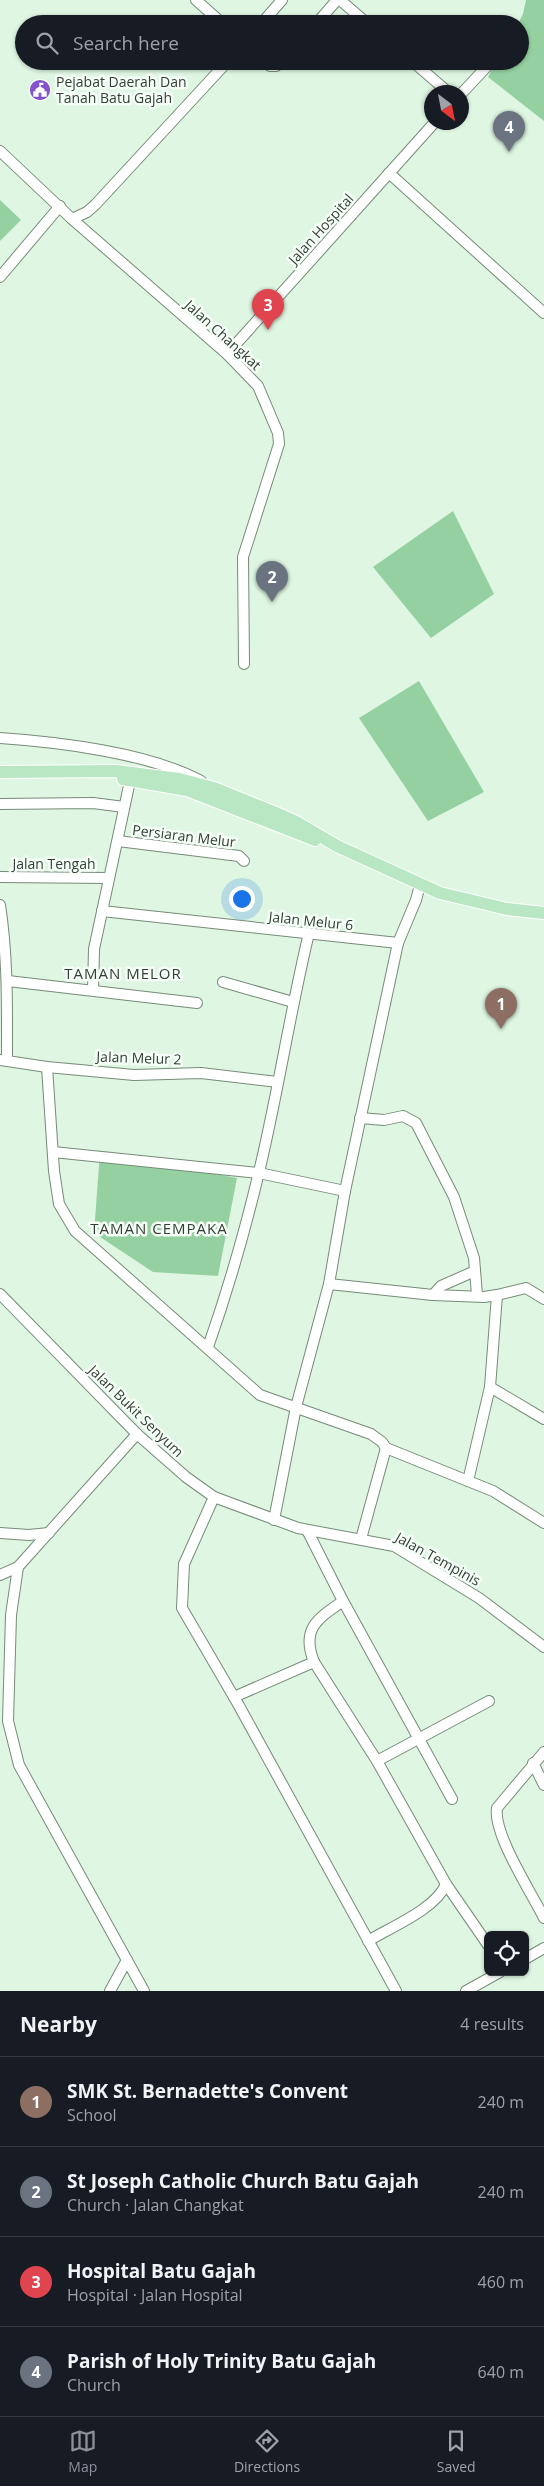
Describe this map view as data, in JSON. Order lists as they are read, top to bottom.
{
  "streets": {
    "street": [
      "Jalan Hospital",
      "Jalan Changkat",
      "Persiaran Melur",
      "Jalan Tengah",
      "Jalan Melur 6",
      "Jalan Melur 2",
      "Jalan Bukit Senyum",
      "Jalan Tempinis"
    ]
  },
  "crossings": [
    ["Jalan Hospital", "Jalan Changkat"],
    ["Jalan Bukit Senyum", "Jalan Tempinis"]
  ],
  "districts": ["TAMAN MELOR", "TAMAN CEMPAKA"],
  "places": {
    "public building": ["Pejabat Daerah Dan Tanah Batu Gajah"]
  },
  "north": "bottom right",
  "page": {
    "search": "Search here",
    "pins": [
      "4",
      "3",
      "2",
      "1"
    ],
    "heading": ["Nearby", "4 results"],
    "list": [
      {
        "mark": "1",
        "name": "SMK St. Bernadette's Convent",
        "note": "School",
        "value": "240 m"
      },
      {
        "mark": "2",
        "name": "St Joseph Catholic Church Batu Gajah",
        "note": "Church · Jalan Changkat",
        "value": "240 m"
      },
      {
        "mark": "3",
        "name": "Hospital Batu Gajah",
        "note": "Hospital · Jalan Hospital",
        "value": "460 m"
      },
      {
        "mark": "4",
        "name": "Parish of Holy Trinity Batu Gajah",
        "note": "Church",
        "value": "640 m"
      }
    ],
    "nav": ["Map", "Directions", "Saved"]
  }
}
